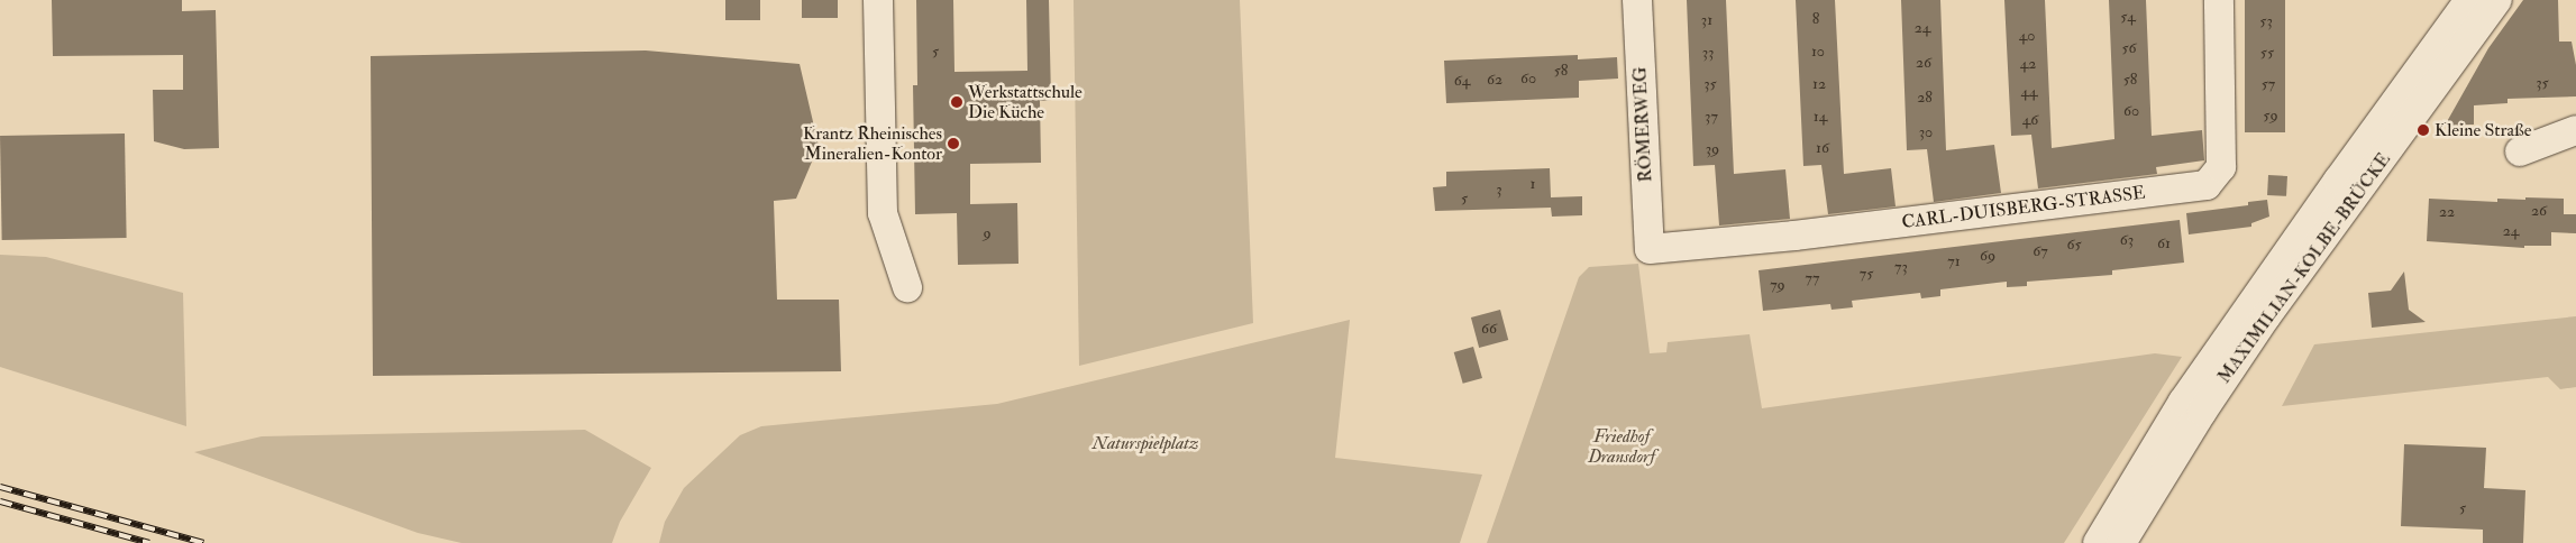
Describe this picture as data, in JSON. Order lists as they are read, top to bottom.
{
  "streets": {
    "street": ["RÖMERWEG", "CARL-DUISBERG-STRASSE", "MAXIMILIAN-KOLBE-BRÜCKE"]
  },
  "crossings": [
    ["RÖMERWEG", "CARL-DUISBERG-STRASSE"]
  ],
  "parks": ["Friedhof Dransdorf", "Naturspielplatz"],
  "places": ["Werkstattschule Die Küche", "Kleine Straße", "Krantz Rheinisches Mineralien-Kontor"],
  "house_numbers": [
    "54",
    "8",
    "31",
    "53",
    "24",
    "40",
    "56",
    "5",
    "10",
    "33",
    "55",
    "26",
    "42",
    "58",
    "60",
    "62",
    "58",
    "64",
    "35",
    "35",
    "12",
    "57",
    "44",
    "28",
    "60",
    "59",
    "37",
    "14",
    "46",
    "30",
    "16",
    "39",
    "1",
    "3",
    "5",
    "26",
    "22",
    "24",
    "9",
    "63",
    "61",
    "65",
    "67",
    "69",
    "71",
    "73",
    "75",
    "77",
    "79",
    "66",
    "5"
  ]
}
